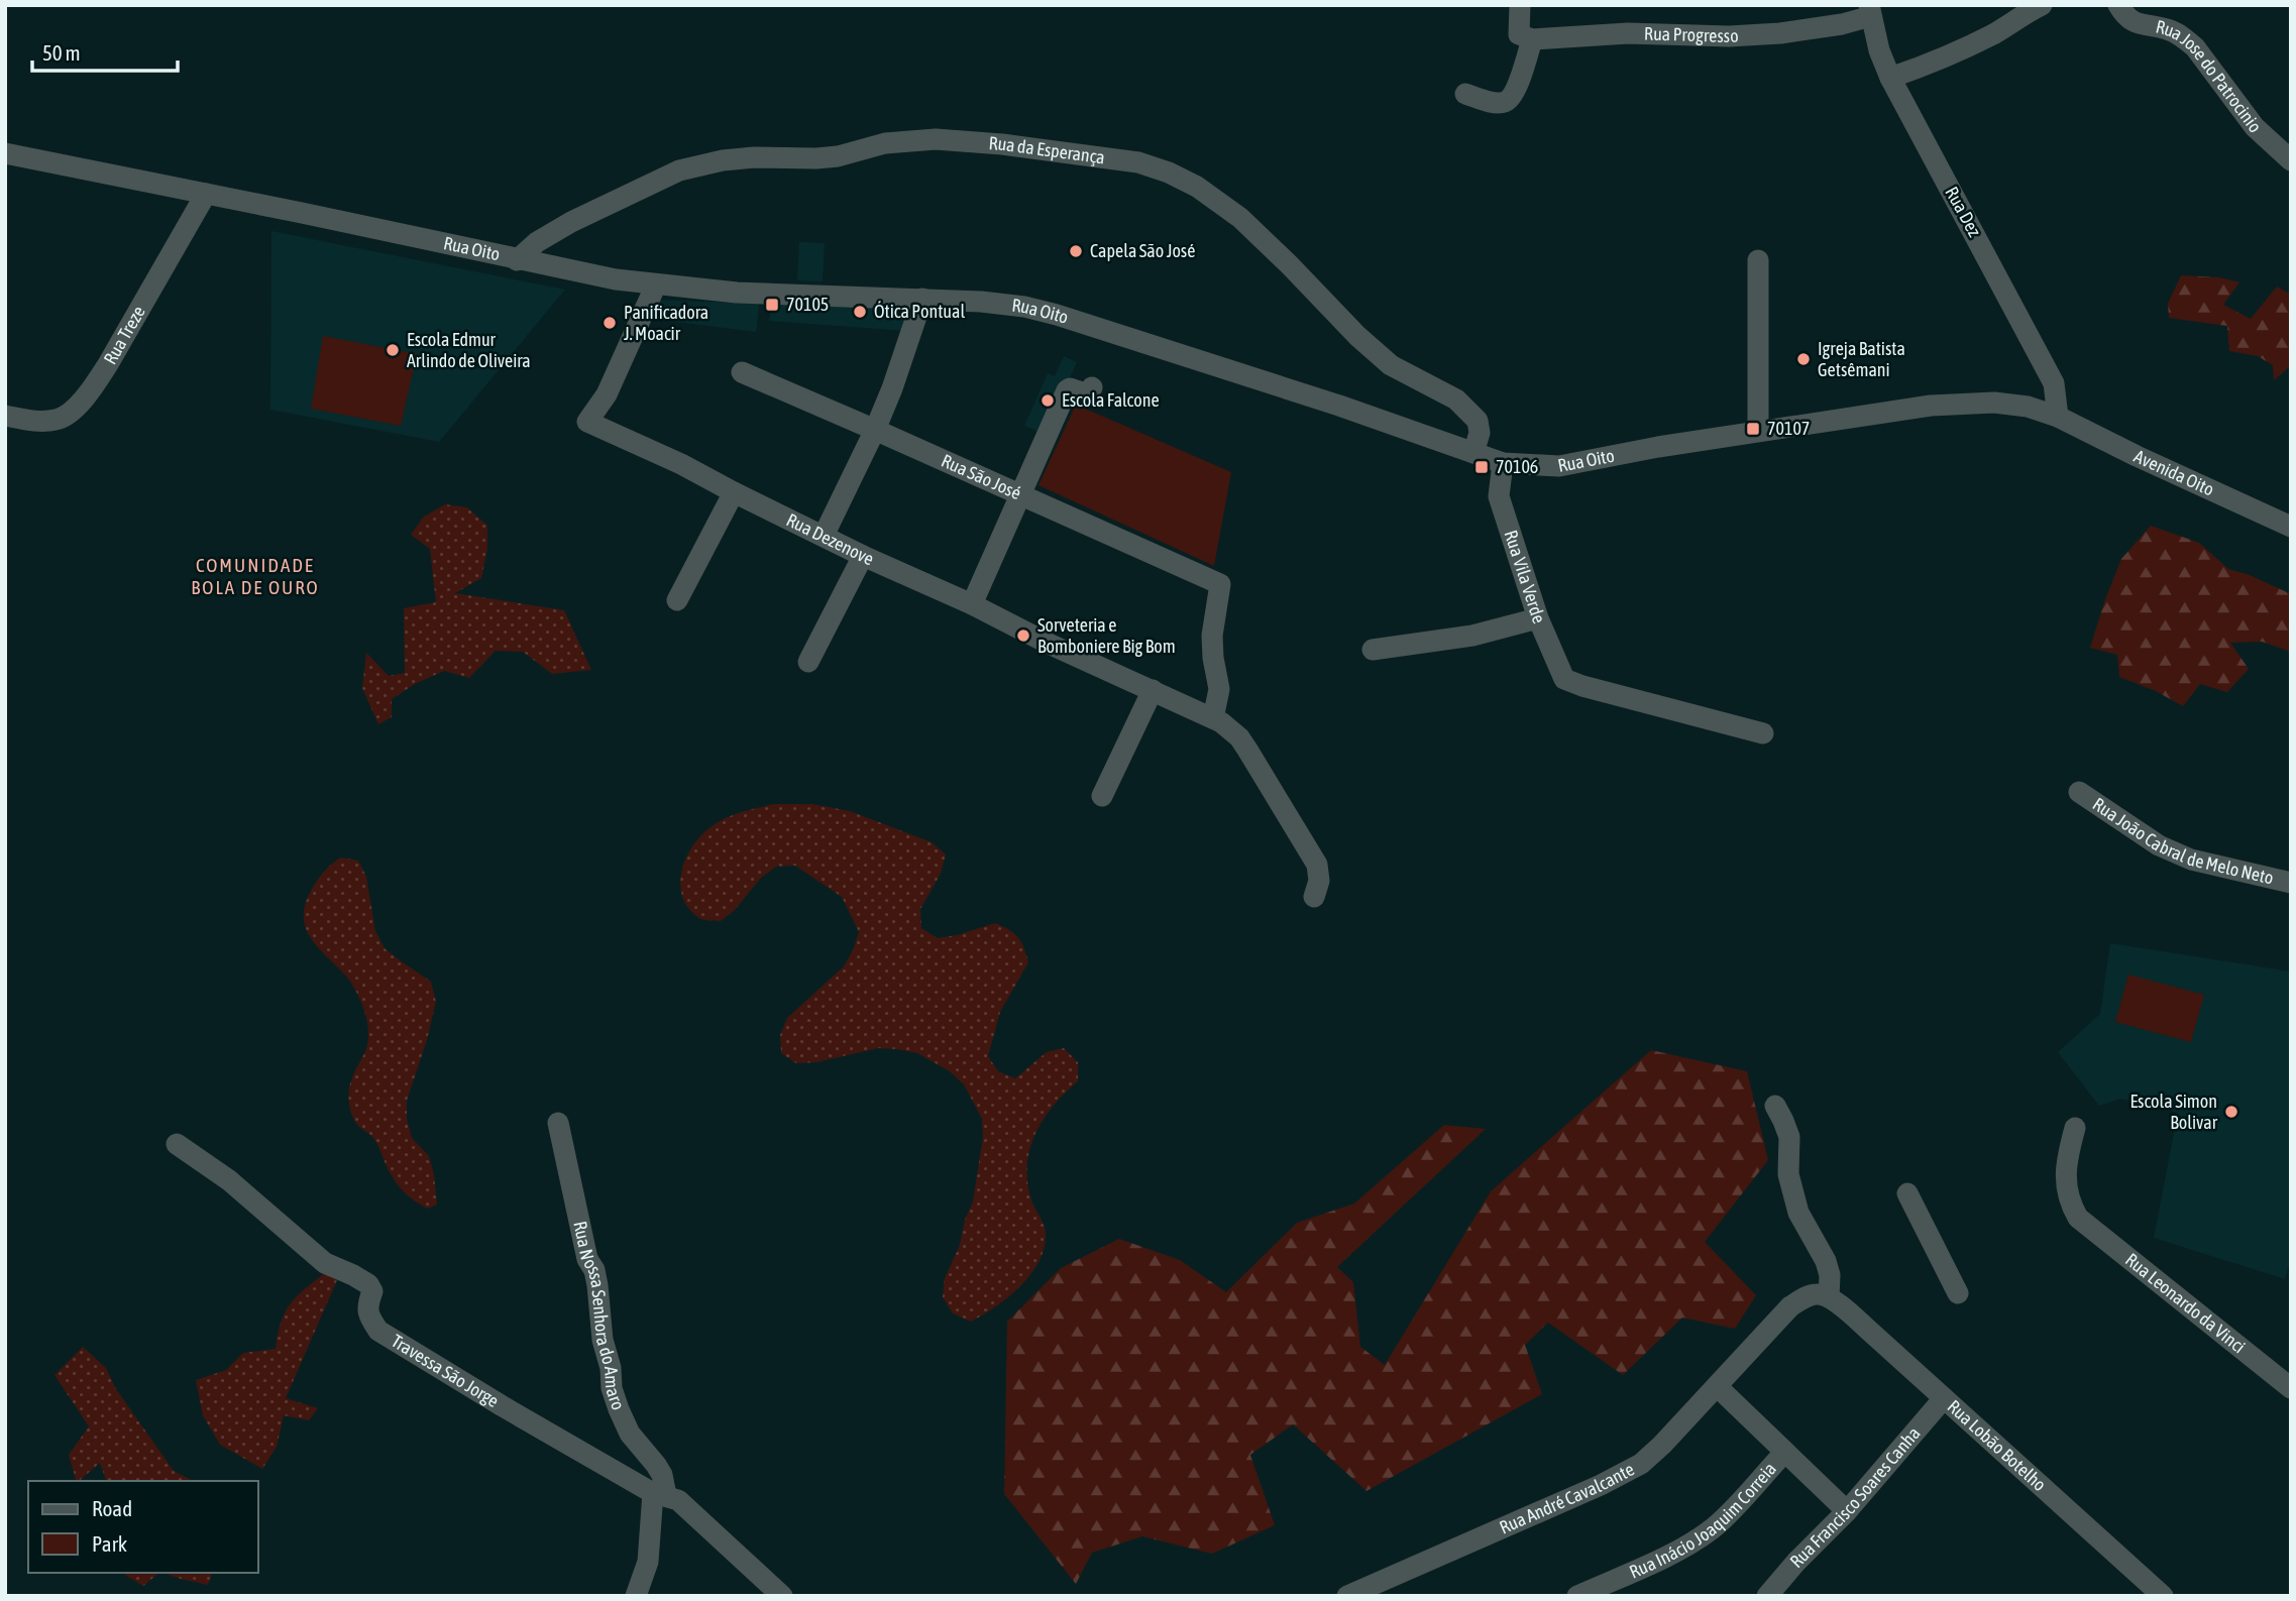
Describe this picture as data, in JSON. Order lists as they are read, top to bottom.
{
  "streets": {
    "street": [
      "Rua Progresso",
      "Rua Jose do Patrocinio",
      "Rua da Esperança",
      "Rua Dez",
      "Rua Oito",
      "Rua Treze",
      "Avenida Oito",
      "Rua São José",
      "Rua Dezenove",
      "Rua Vila Verde",
      "Rua João Cabral de Melo Neto",
      "Rua Leonardo da Vinci",
      "Rua Nossa Senhora do Amaro",
      "Travessa São Jorge",
      "Rua Lobão Botelho",
      "Rua Francisco Soares Canha",
      "Rua André Cavalcante",
      "Rua Inácio Joaquim Correia"
    ]
  },
  "crossings": [
    ["Rua Progresso", "Rua Dez"],
    ["Rua da Esperança", "Rua Oito"],
    ["Rua Dez", "Rua Oito"],
    ["Rua Dez", "Avenida Oito"],
    ["Rua Oito", "Rua Treze"],
    ["Rua Oito", "Avenida Oito"],
    ["Rua Oito", "Rua Dezenove"],
    ["Rua Oito", "Rua Vila Verde"],
    ["Rua São José", "Rua Dezenove"],
    ["Rua Nossa Senhora do Amaro", "Travessa São Jorge"],
    ["Rua Lobão Botelho", "Rua Francisco Soares Canha"],
    ["Rua Lobão Botelho", "Rua André Cavalcante"]
  ],
  "districts": ["COMUNIDADE BOLA DE OURO"],
  "places": {
    "other": [
      "Capela São José",
      "Ótica Pontual",
      "Panificadora J. Moacir",
      "Escola Edmur Arlindo de Oliveira",
      "Igreja Batista Getsêmani",
      "Escola Falcone",
      "Sorveteria e Bomboniere Big Bom",
      "Escola Simon Bolivar"
    ],
    "transit": ["70105", "70107", "70106"]
  },
  "legend": ["Road", "Park"],
  "scale_bar": "50 m"
}
